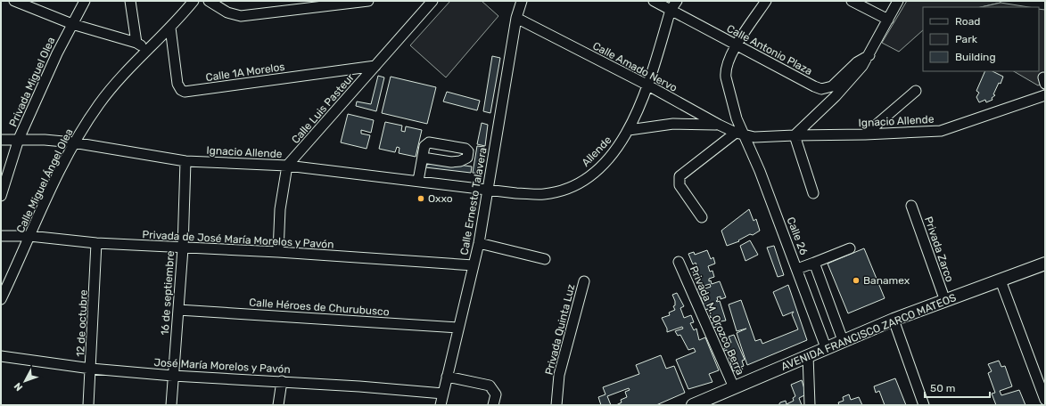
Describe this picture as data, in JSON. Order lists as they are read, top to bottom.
{
  "streets": {
    "main road": ["AVENIDA FRANCISCO ZARCO MATEOS"],
    "street": [
      "Calle Antonio Plaza",
      "Calle Amado Nervo",
      "Calle 1A Morelos",
      "Privada Miguel Olea",
      "Calle Luis Pasteur",
      "Ignacio Allende",
      "Allende",
      "Calle Miguel Ángel Olea",
      "Calle Ernesto Talavera",
      "Calle 26",
      "Privada de José María Morelos y Pavón",
      "Privada Zarco",
      "16 de septiembre",
      "Calle Héroes de Churubusco",
      "Privada M. Orozco Berra",
      "12 de octubre",
      "Privada Quinta Luz",
      "José María Morelos y Pavón"
    ]
  },
  "crossings": [
    ["Calle Antonio Plaza", "Allende"],
    ["Calle Antonio Plaza", "Calle 26"],
    ["Calle Amado Nervo", "Ignacio Allende"],
    ["Calle Amado Nervo", "Allende"],
    ["Calle Amado Nervo", "Calle Ernesto Talavera"],
    ["Calle Amado Nervo", "Calle 26"],
    ["Calle 1A Morelos", "Calle Luis Pasteur"],
    ["Calle 1A Morelos", "Calle Miguel Ángel Olea"],
    ["Privada Miguel Olea", "Ignacio Allende"],
    ["Calle Luis Pasteur", "Ignacio Allende"],
    ["Ignacio Allende", "Allende"],
    ["Ignacio Allende", "Calle Miguel Ángel Olea"],
    ["Ignacio Allende", "Calle Ernesto Talavera"],
    ["Ignacio Allende", "Calle 26"],
    ["Ignacio Allende", "16 de septiembre"],
    ["Allende", "Calle Ernesto Talavera"],
    ["Calle Miguel Ángel Olea", "Privada de José María Morelos y Pavón"],
    ["Calle Ernesto Talavera", "Privada de José María Morelos y Pavón"],
    ["Calle Ernesto Talavera", "Calle Héroes de Churubusco"],
    ["Calle Ernesto Talavera", "José María Morelos y Pavón"],
    ["Calle 26", "AVENIDA FRANCISCO ZARCO MATEOS"],
    ["Privada de José María Morelos y Pavón", "16 de septiembre"],
    ["Privada de José María Morelos y Pavón", "12 de octubre"],
    ["Privada Zarco", "AVENIDA FRANCISCO ZARCO MATEOS"],
    ["16 de septiembre", "Calle Héroes de Churubusco"],
    ["16 de septiembre", "José María Morelos y Pavón"],
    ["Privada M. Orozco Berra", "AVENIDA FRANCISCO ZARCO MATEOS"],
    ["12 de octubre", "José María Morelos y Pavón"]
  ],
  "places": ["Oxxo", "Banamex"],
  "legend": ["Road", "Park", "Building"],
  "scale_bar": "50 m",
  "north": "bottom left"
}
